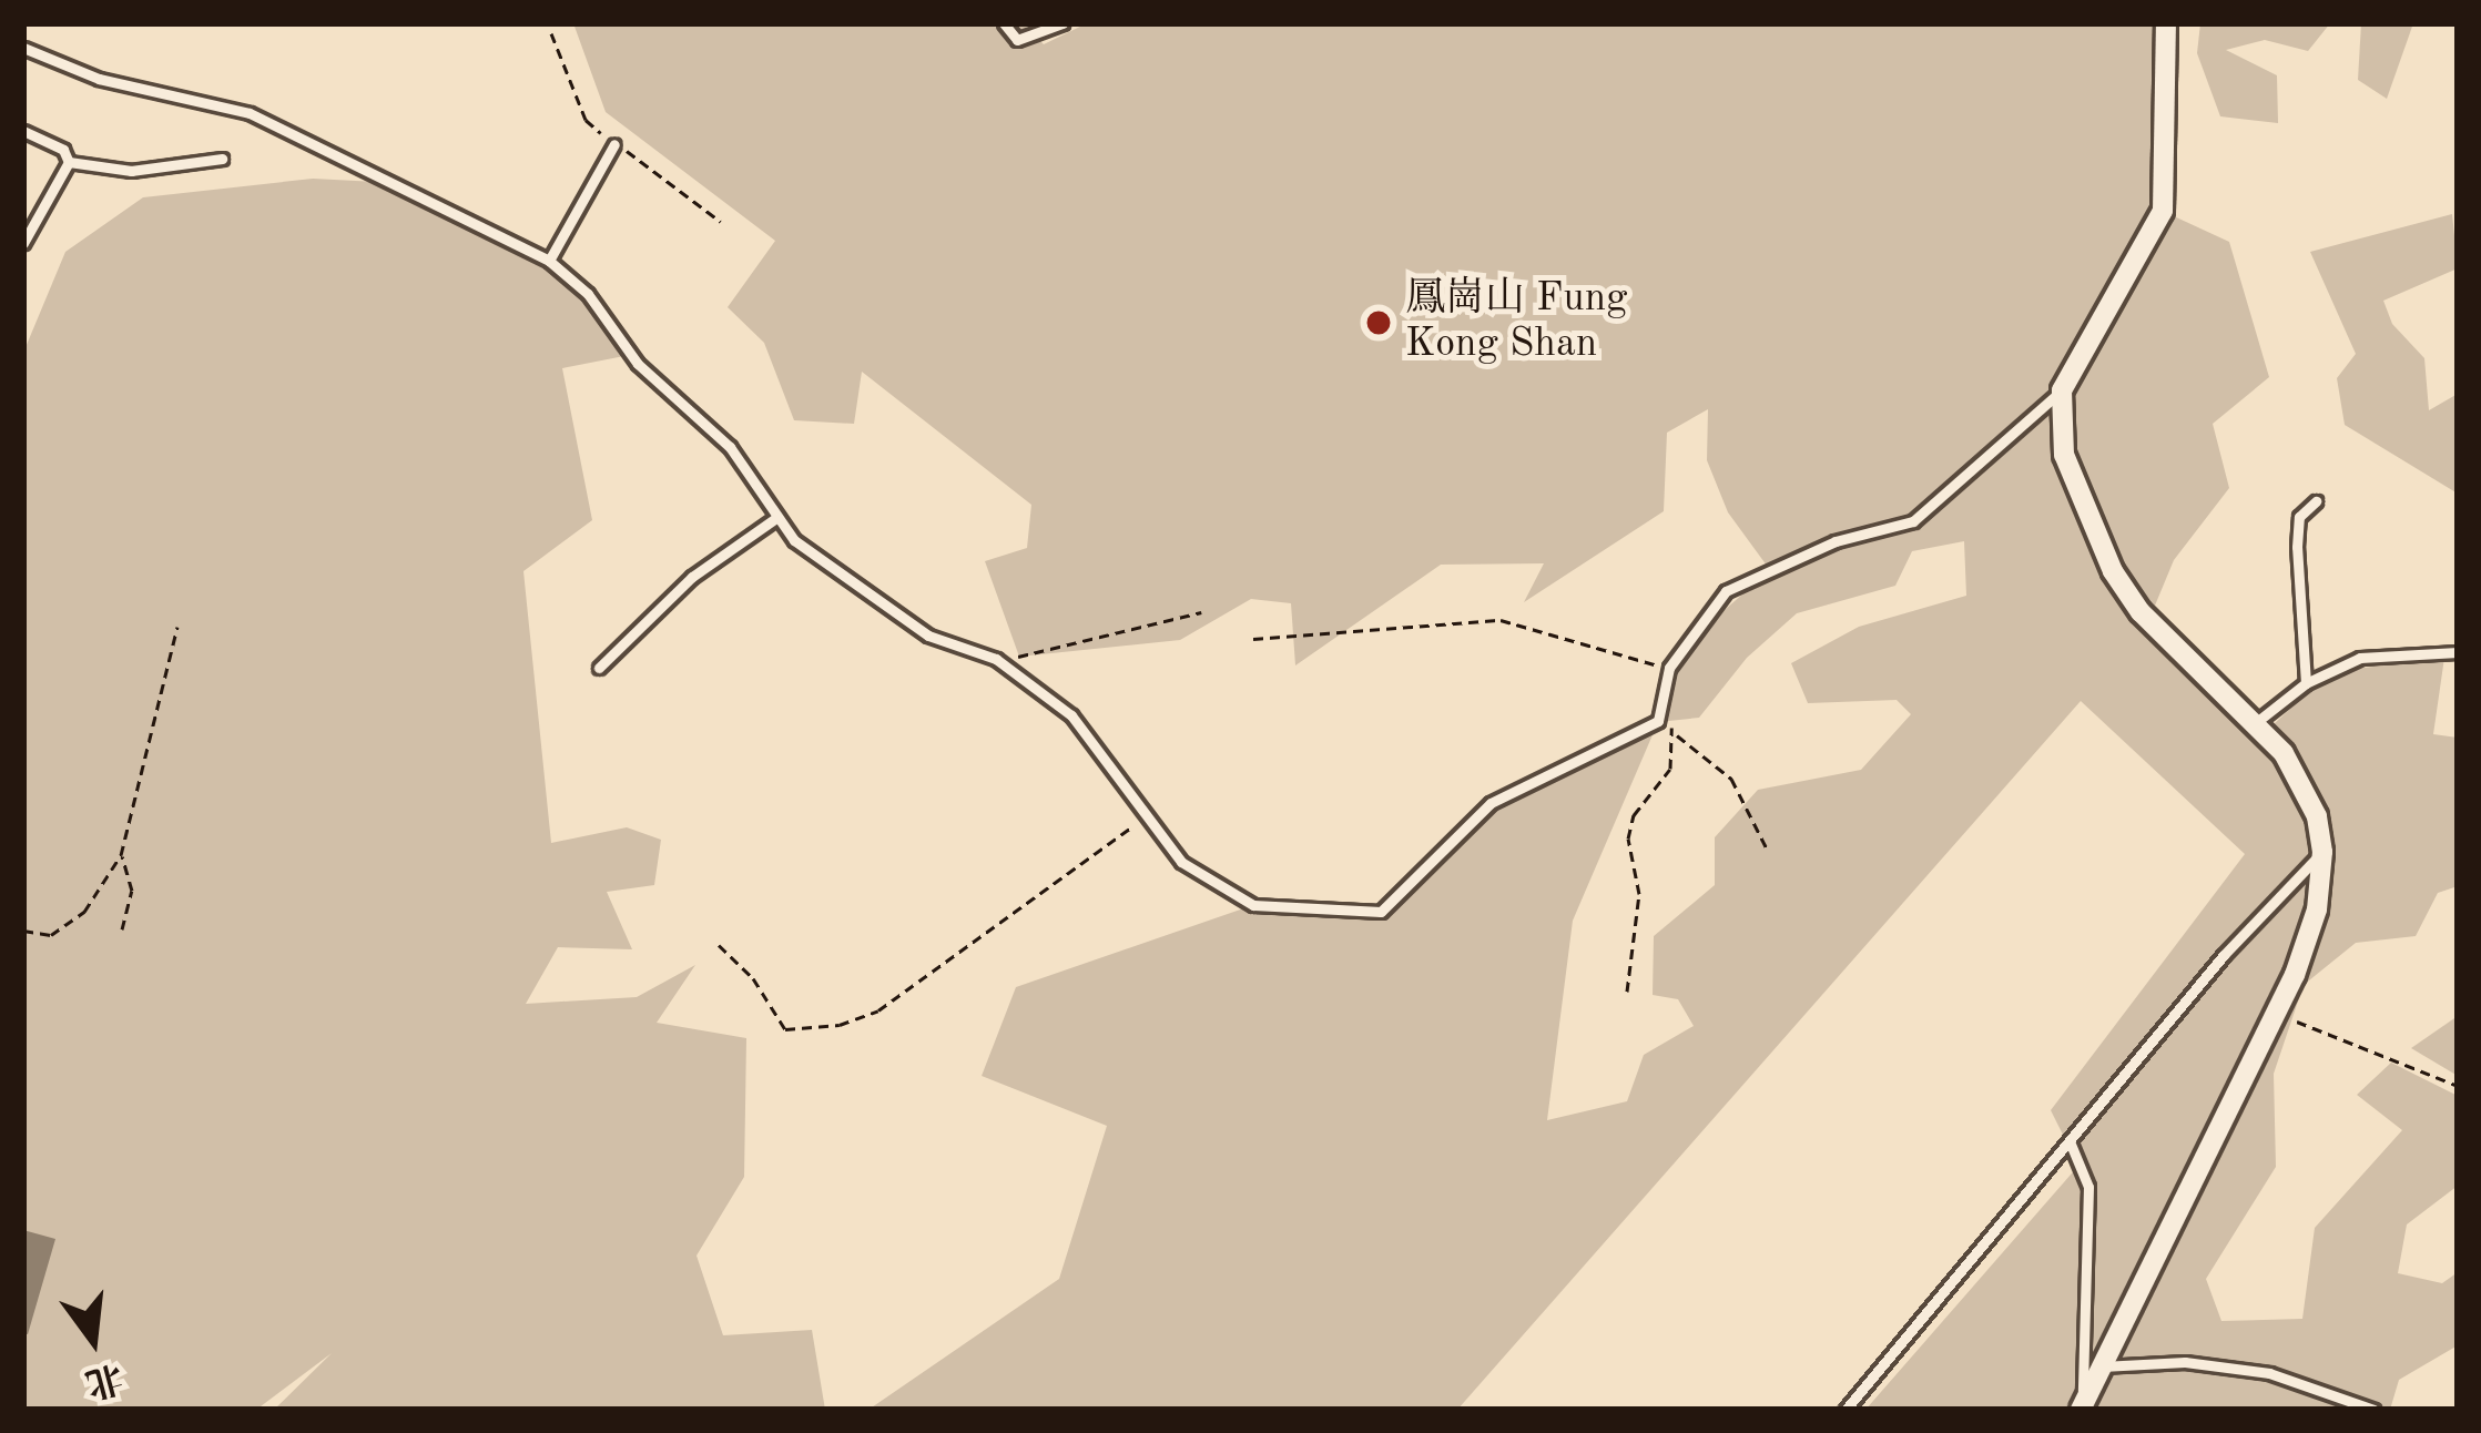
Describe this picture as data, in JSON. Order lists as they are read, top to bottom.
{
  "places": ["鳳崗山 Fung Kong Shan"],
  "north": "bottom"
}
